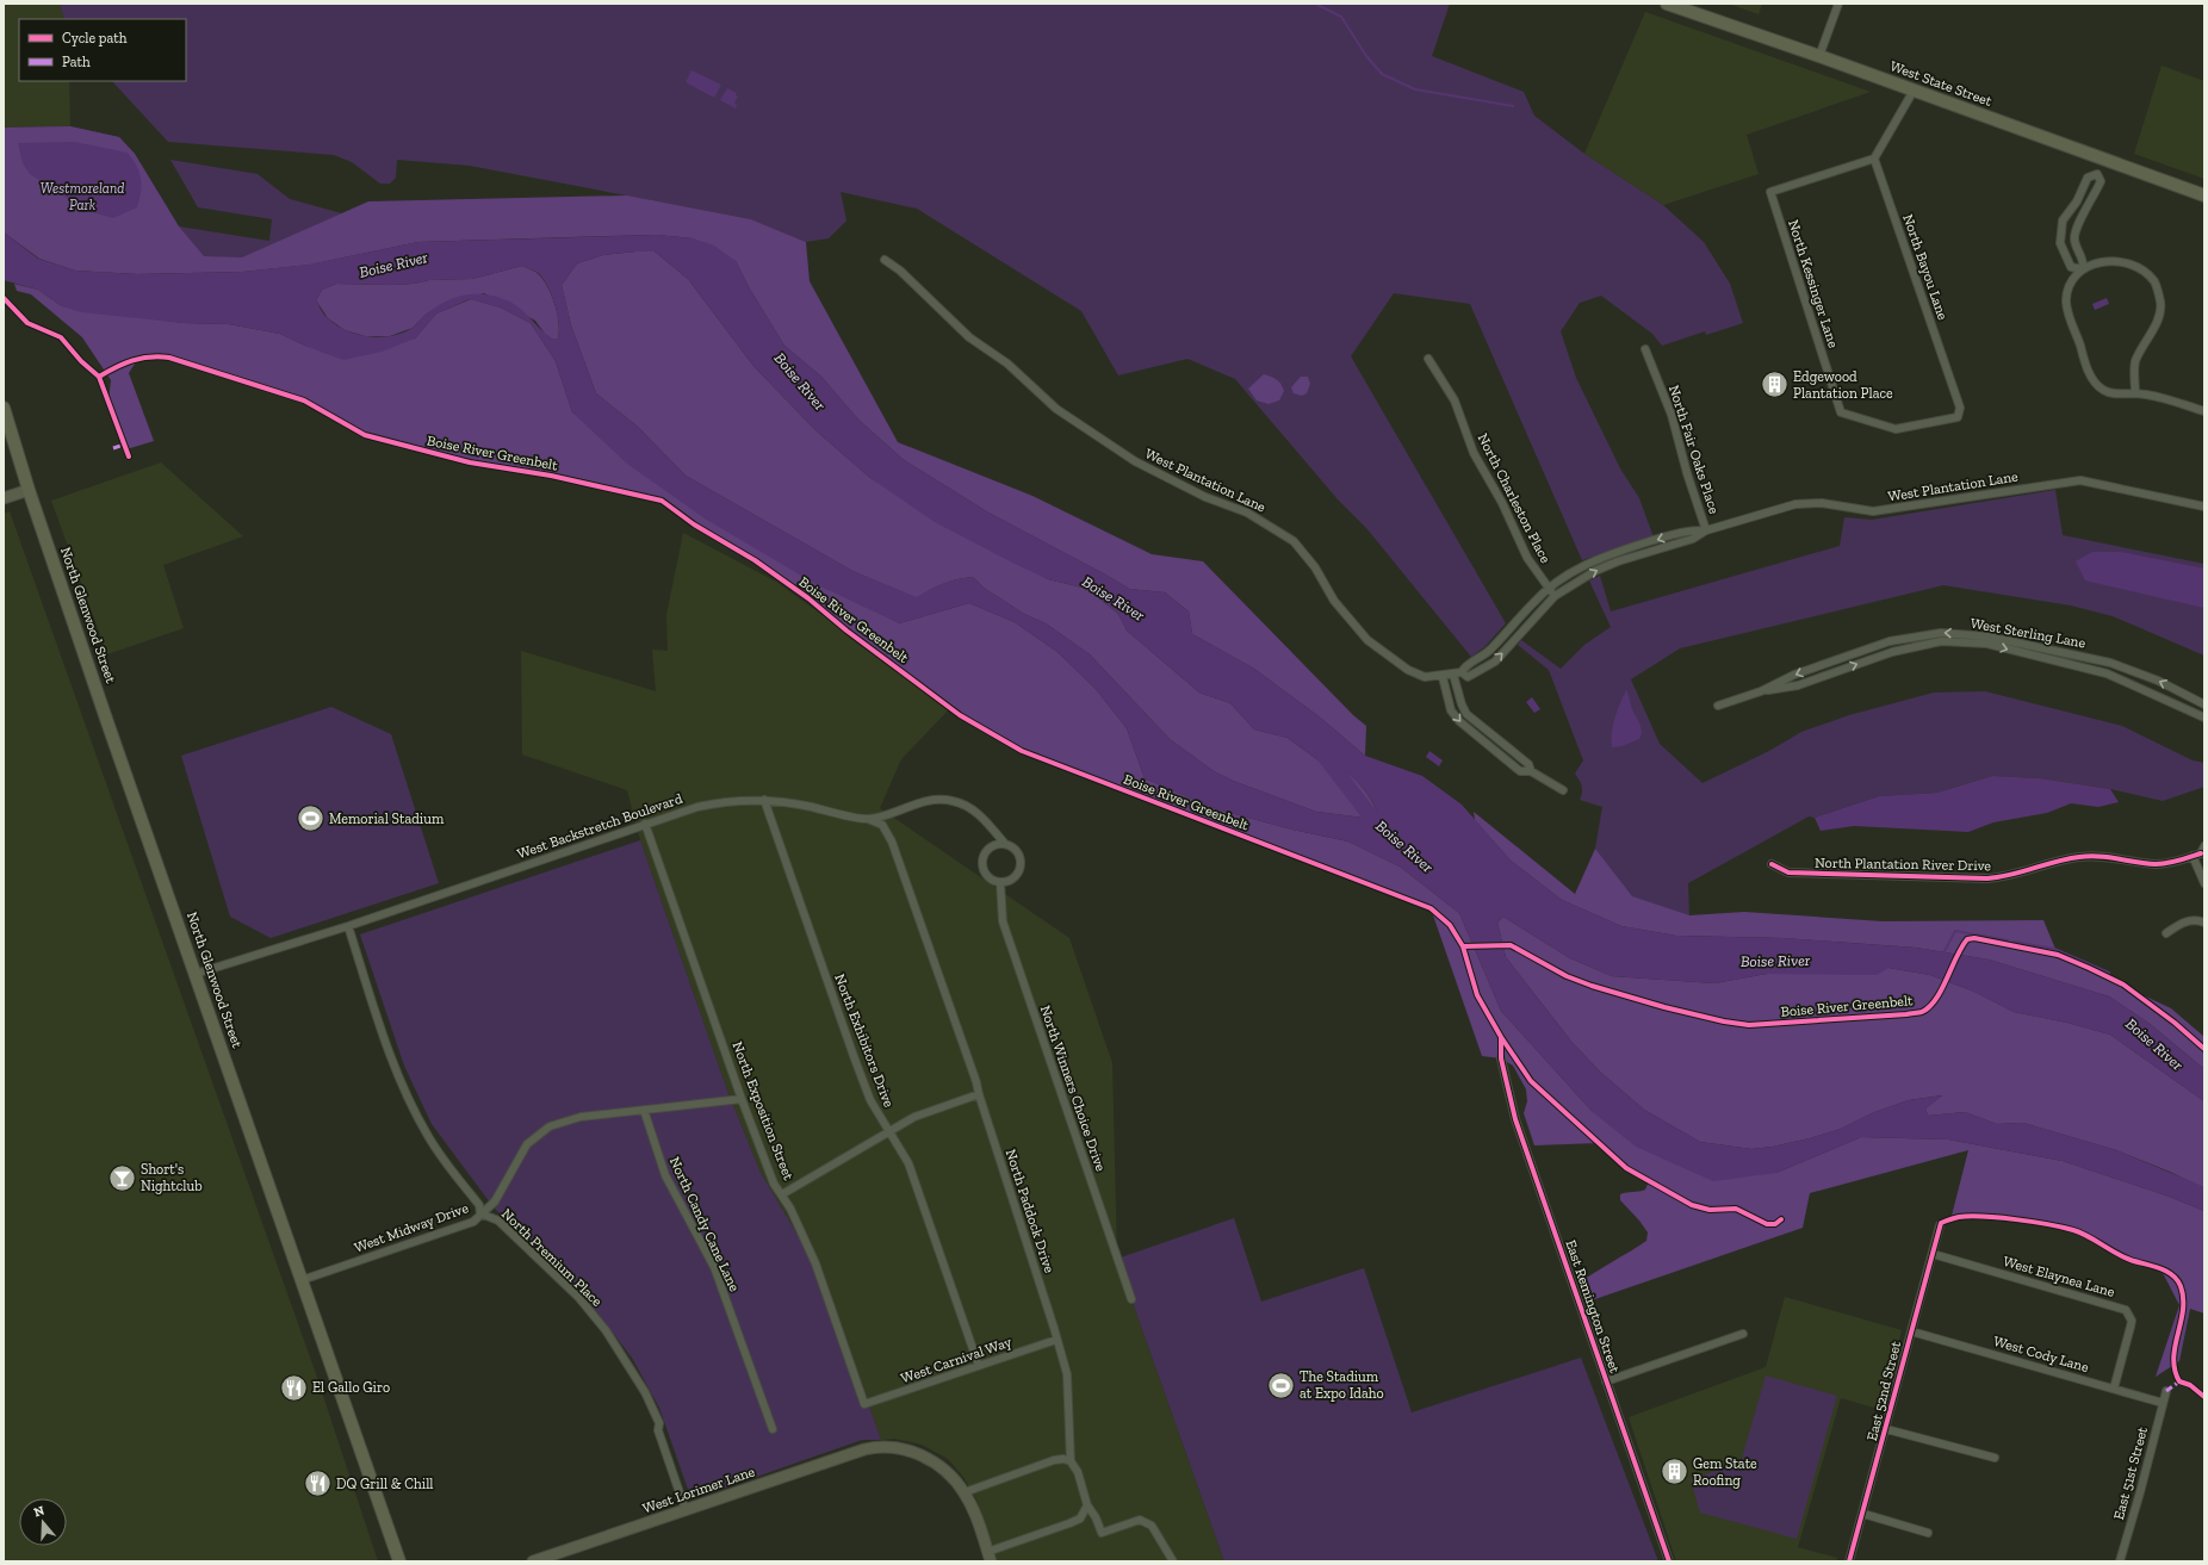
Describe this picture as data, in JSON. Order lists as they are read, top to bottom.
{
  "streets": {
    "main road": ["West State Street", "North Glenwood Street"],
    "street": [
      "North Bayou Lane",
      "North Kessinger Lane",
      "North Fair Oaks Place",
      "West Plantation Lane",
      "North Charleston Place",
      "West Sterling Lane",
      "West Backstretch Boulevard",
      "North Plantation River Drive",
      "North Exhibitors Drive",
      "North Winners Choice Drive",
      "North Exposition Street",
      "North Paddock Drive",
      "North Candy Cane Lane",
      "West Midway Drive",
      "North Premium Place",
      "West Elaynea Lane",
      "East Remington Street",
      "West Cody Lane",
      "West Carnival Way",
      "East 52nd Street",
      "East 51st Street",
      "West Lorimer Lane"
    ],
    "cycle path": ["Boise River Greenbelt"]
  },
  "crossings": [
    ["North Bayou Lane", "North Kessinger Lane"],
    ["North Fair Oaks Place", "West Plantation Lane"],
    ["West Plantation Lane", "North Charleston Place"],
    ["North Glenwood Street", "West Backstretch Boulevard"],
    ["North Glenwood Street", "West Midway Drive"],
    ["West Backstretch Boulevard", "North Exhibitors Drive"],
    ["West Backstretch Boulevard", "North Winners Choice Drive"],
    ["West Backstretch Boulevard", "North Exposition Street"],
    ["West Backstretch Boulevard", "North Paddock Drive"],
    ["West Backstretch Boulevard", "North Premium Place"],
    ["North Exhibitors Drive", "West Carnival Way"],
    ["North Exposition Street", "West Midway Drive"],
    ["North Exposition Street", "West Carnival Way"],
    ["North Paddock Drive", "West Carnival Way"],
    ["North Candy Cane Lane", "West Midway Drive"],
    ["West Midway Drive", "North Premium Place"],
    ["North Premium Place", "West Lorimer Lane"],
    ["West Elaynea Lane", "West Cody Lane"],
    ["West Elaynea Lane", "East 52nd Street"],
    ["West Cody Lane", "East 52nd Street"],
    ["West Cody Lane", "East 51st Street"]
  ],
  "water": ["Boise River"],
  "parks": ["Westmoreland Park"],
  "places": {
    "building": ["Edgewood Plantation Place", "Gem State Roofing"],
    "sports": ["Memorial Stadium", "The Stadium at Expo Idaho"],
    "bar": ["Short's Nightclub"],
    "restaurant": ["El Gallo Giro", "DQ Grill & Chill"]
  },
  "legend": ["Cycle path", "Path"],
  "north": "top"
}
